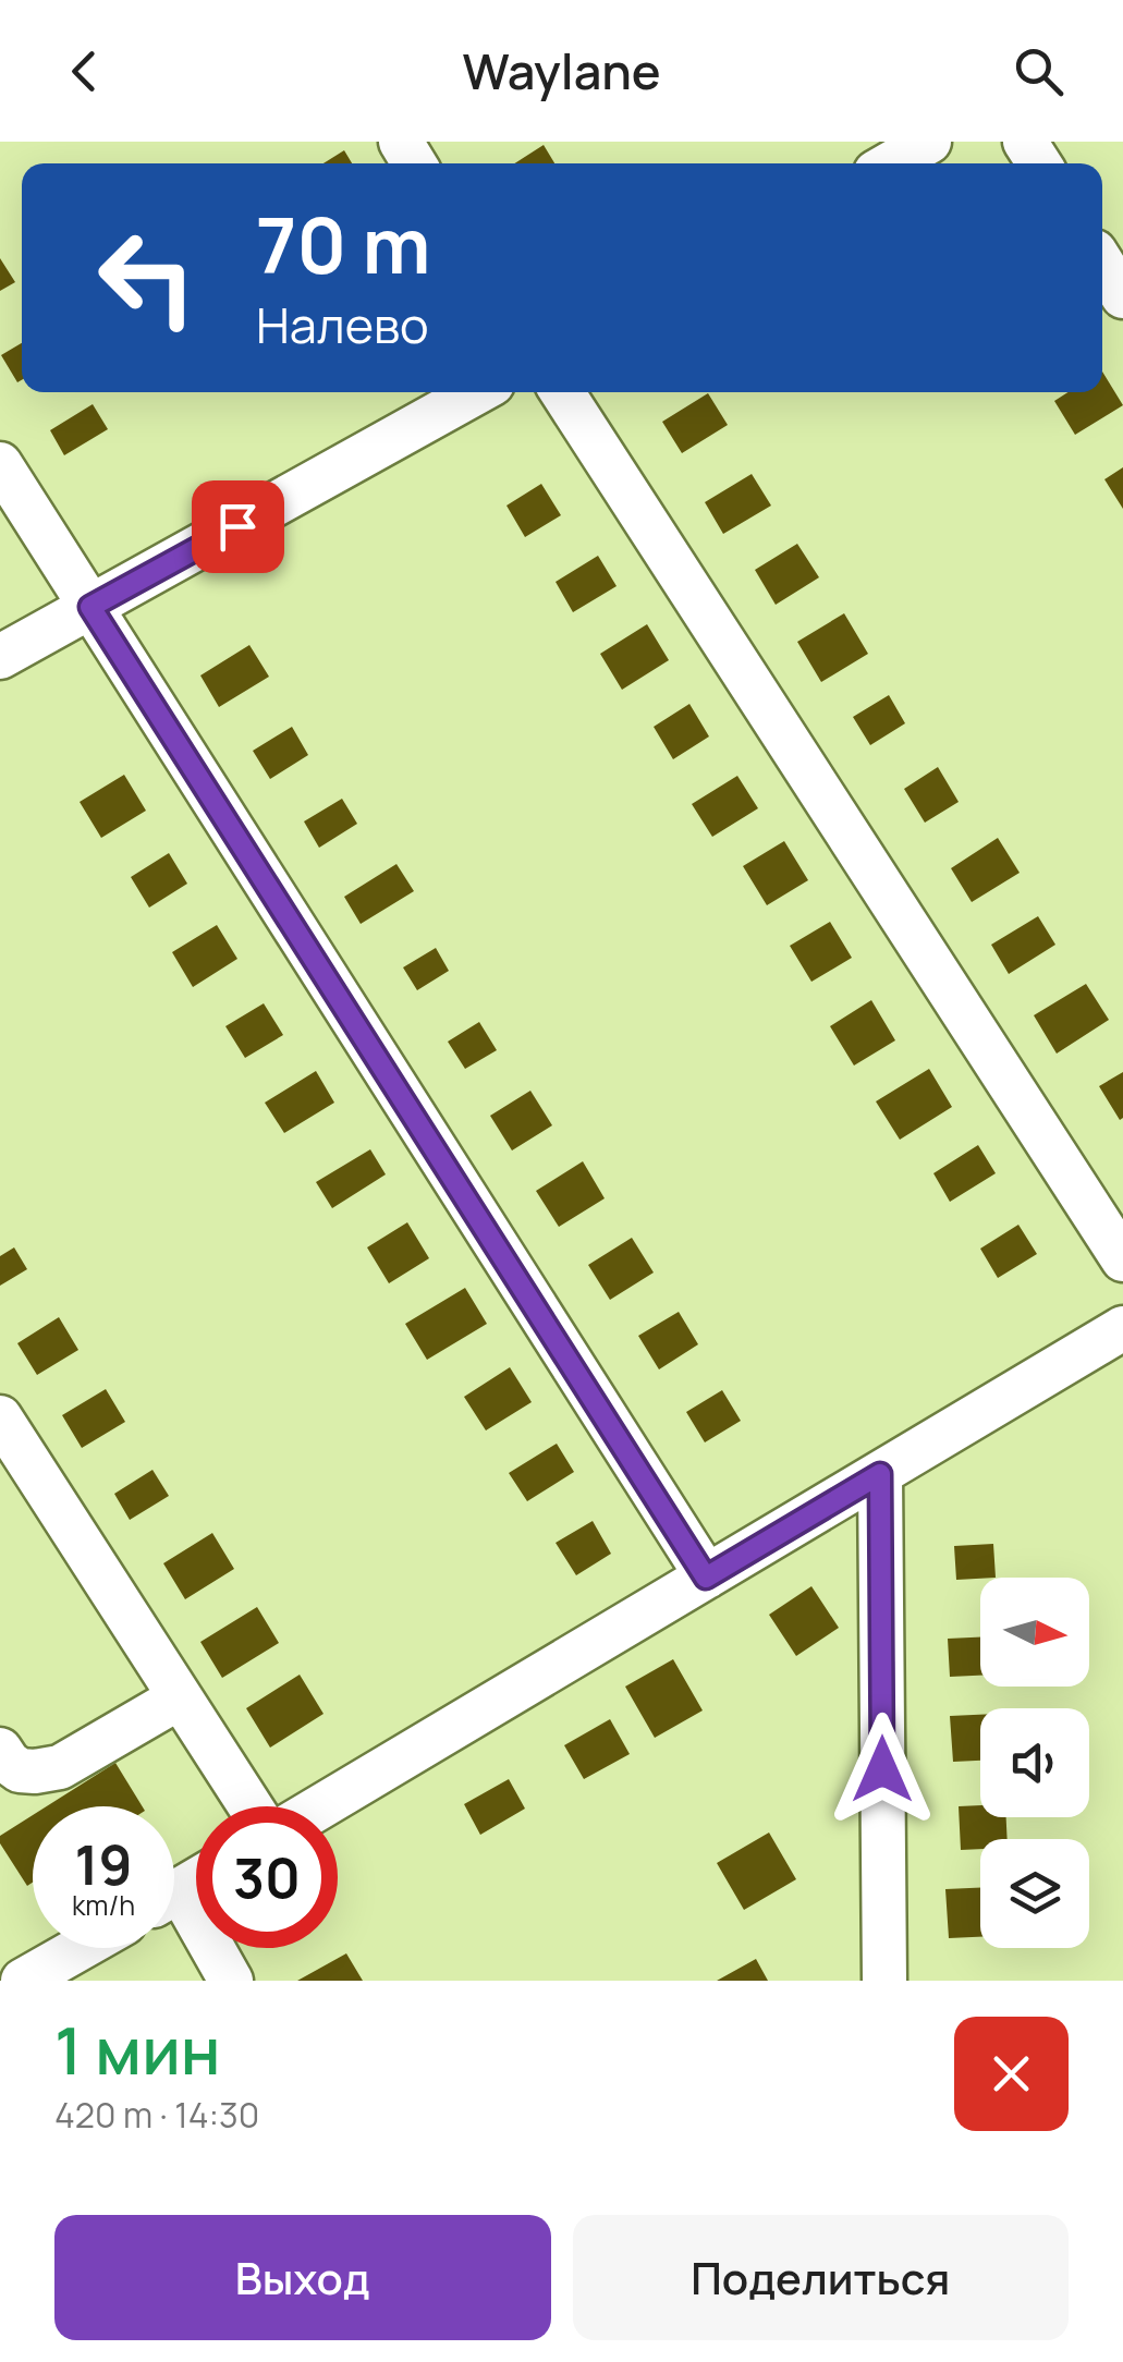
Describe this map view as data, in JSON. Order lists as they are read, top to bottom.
{
  "north": "right",
  "page": {
    "header": "Waylane",
    "turn": ["70 m", "Налево"],
    "speed": "19 km/h",
    "limit": "30",
    "heading": ["1 мин", "420 m · 14:30"],
    "buttons": ["Выход", "Поделиться"]
  }
}
